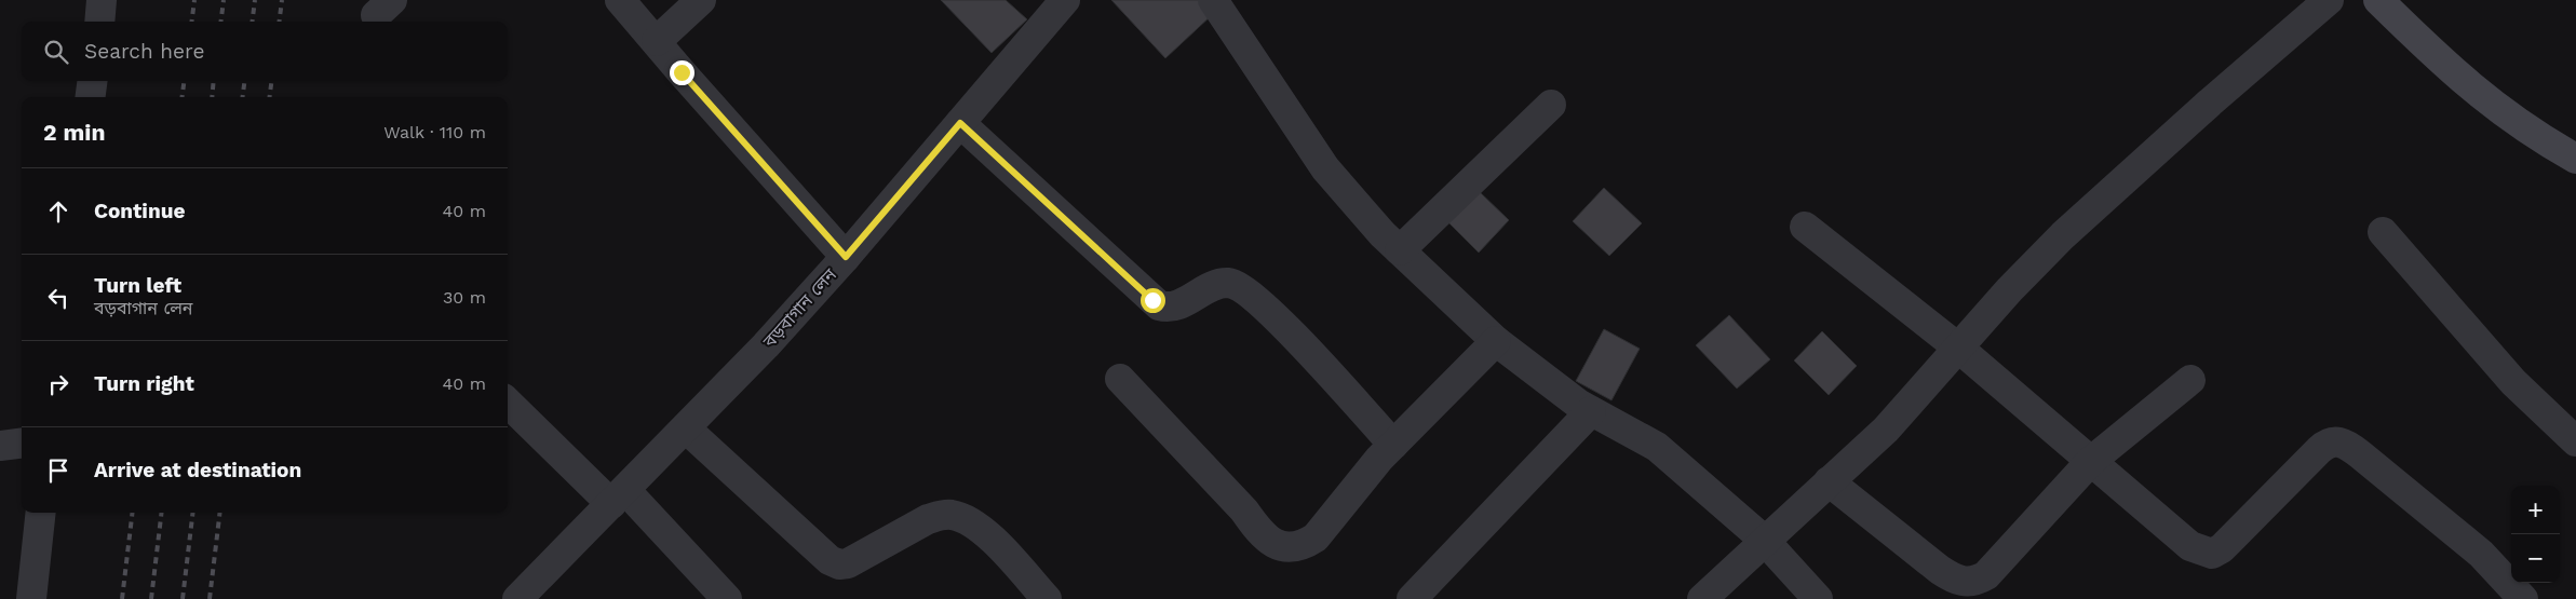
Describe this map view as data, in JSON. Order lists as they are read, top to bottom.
{
  "streets": {
    "street": ["বড়বাগান লেন"]
  },
  "page": {
    "search": "Search here",
    "heading": ["2 min", "Walk · 110 m"],
    "list": [
      ["Continue", "40 m"],
      ["Turn left", "বড়বাগান লেন", "30 m"],
      ["Turn right", "40 m"],
      "Arrive at destination"
    ],
    "map_buttons": ["+", "−"]
  }
}
